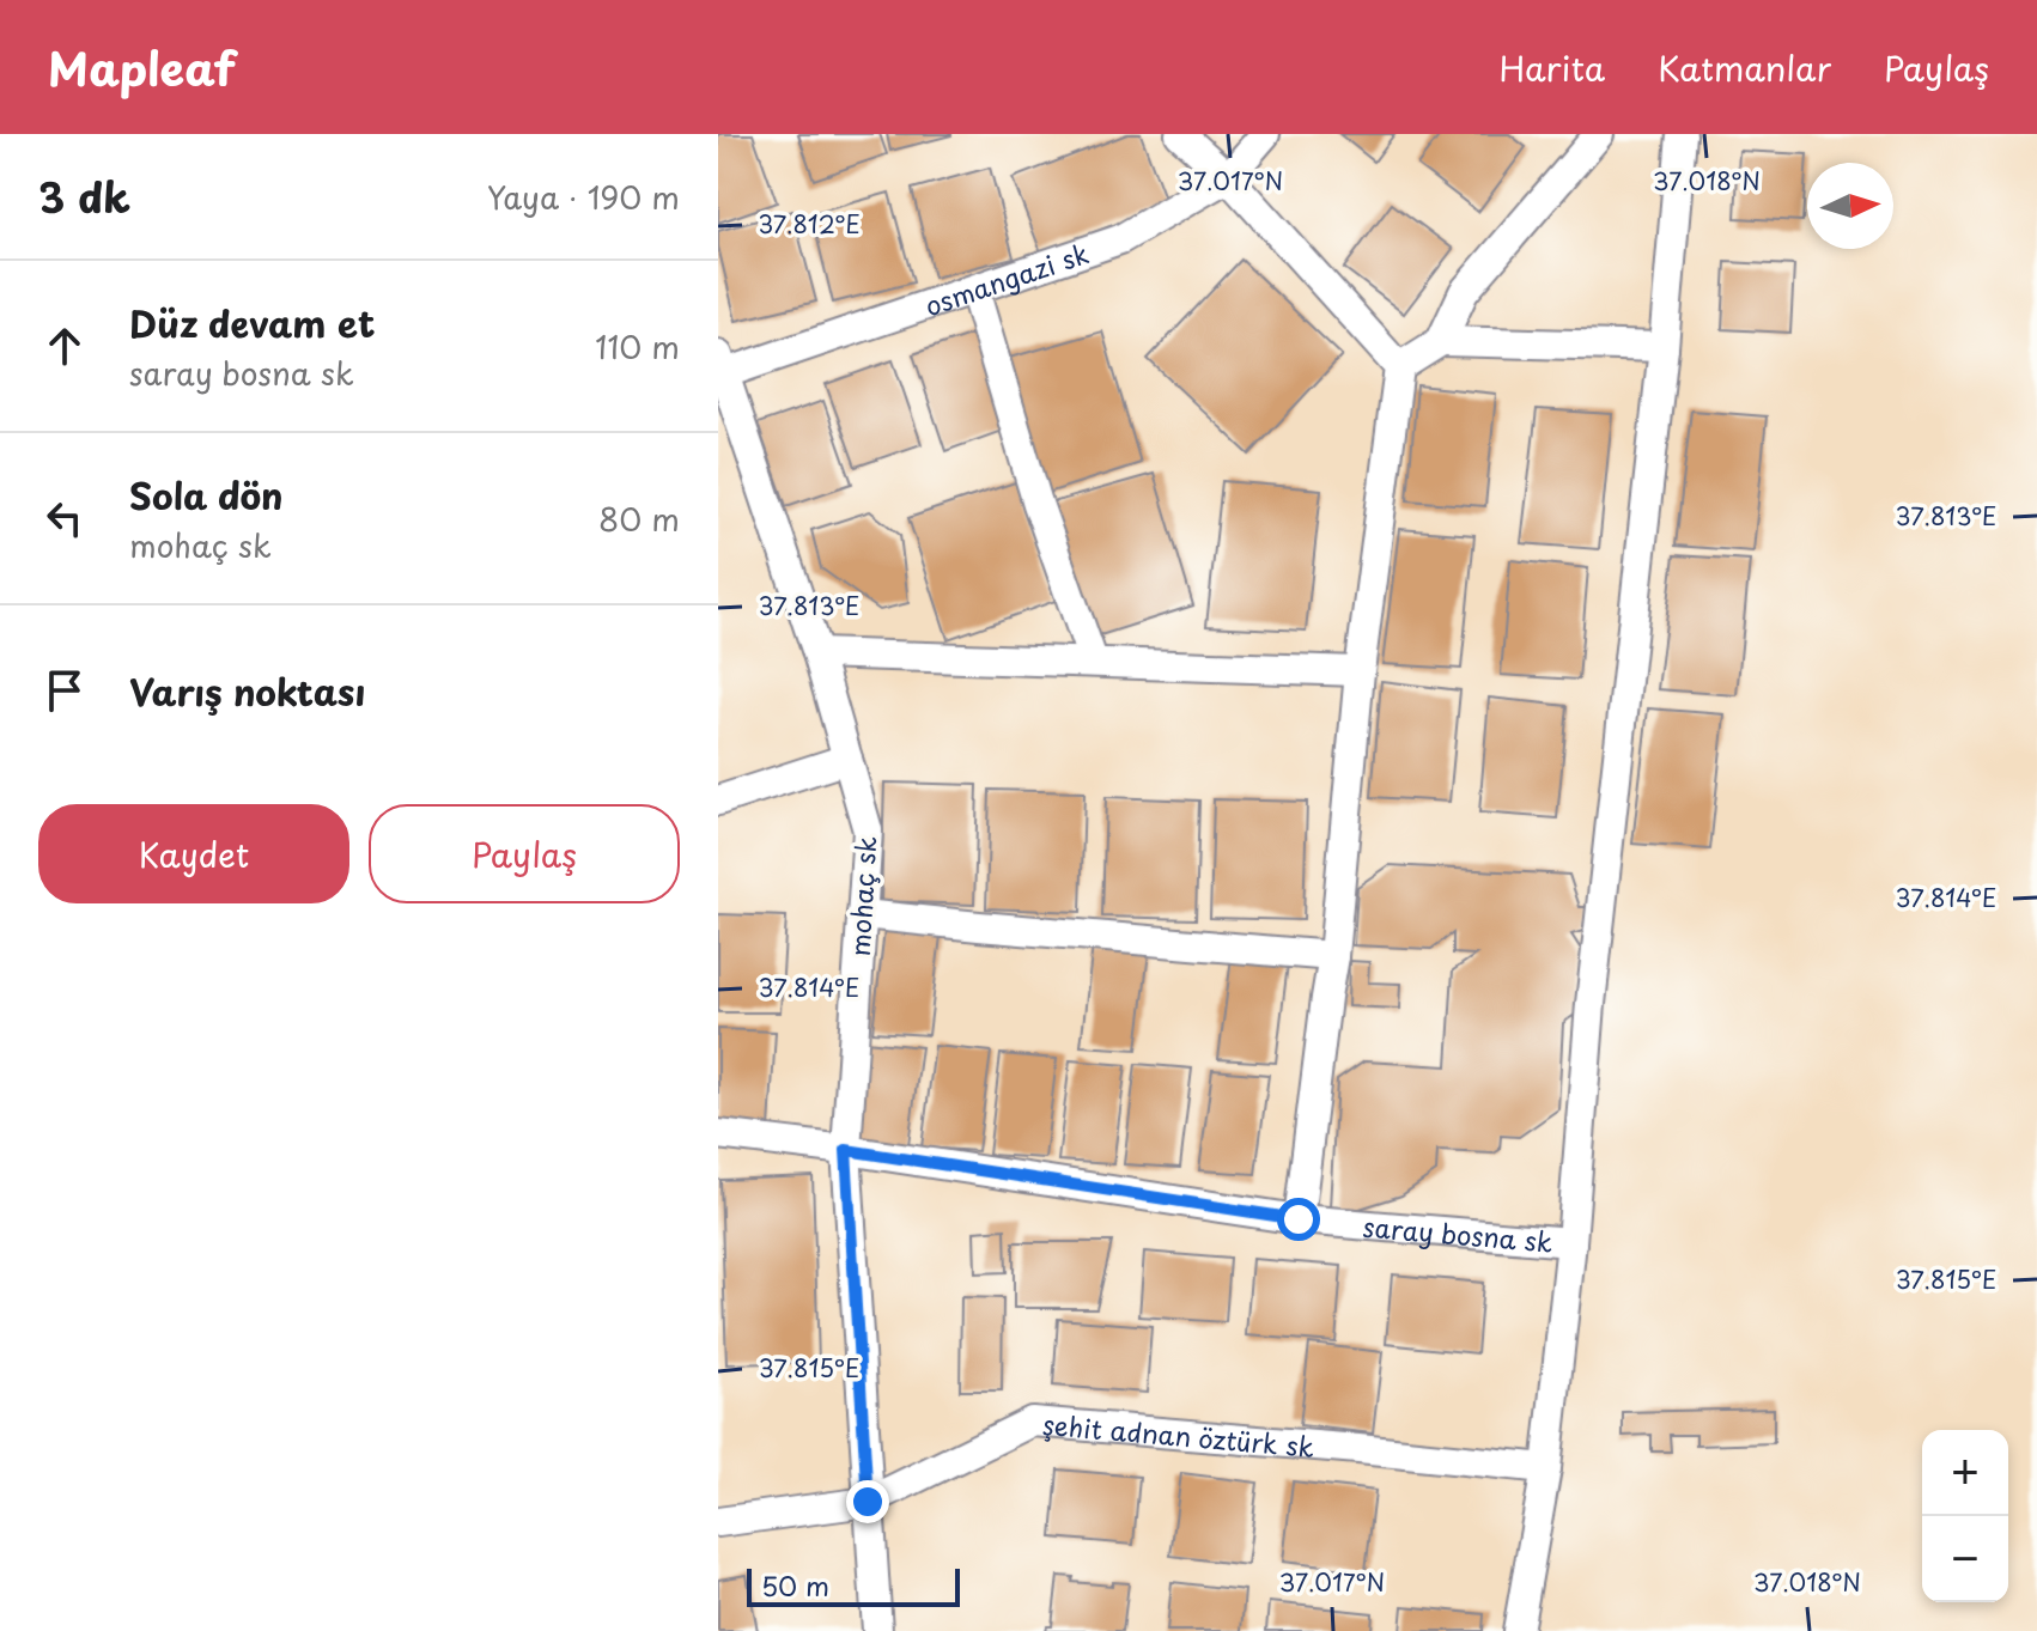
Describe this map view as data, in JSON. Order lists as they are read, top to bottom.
{
  "streets": {
    "street": [
      "osmangazi sk",
      "mohaç sk",
      "saray bosna sk",
      "şehit adnan öztürk sk"
    ]
  },
  "crossings": [
    ["osmangazi sk", "mohaç sk"],
    ["mohaç sk", "saray bosna sk"],
    ["mohaç sk", "şehit adnan öztürk sk"]
  ],
  "scale_bar": "50 m",
  "north": "right",
  "page": {
    "header": "Mapleaf",
    "nav": ["Harita", "Katmanlar", "Paylaş"],
    "heading": ["3 dk", "Yaya · 190 m"],
    "list": [
      ["Düz devam et", "saray bosna sk", "110 m"],
      ["Sola dön", "mohaç sk", "80 m"],
      "Varış noktası"
    ],
    "buttons": ["Kaydet", "Paylaş"],
    "map_buttons": ["+", "−"],
    "scale": "50 m"
  },
  "coordinates": [
    "37.017°N",
    "37.018°N",
    "37.812°E",
    "37.813°E",
    "37.814°E",
    "37.815°E"
  ]
}
